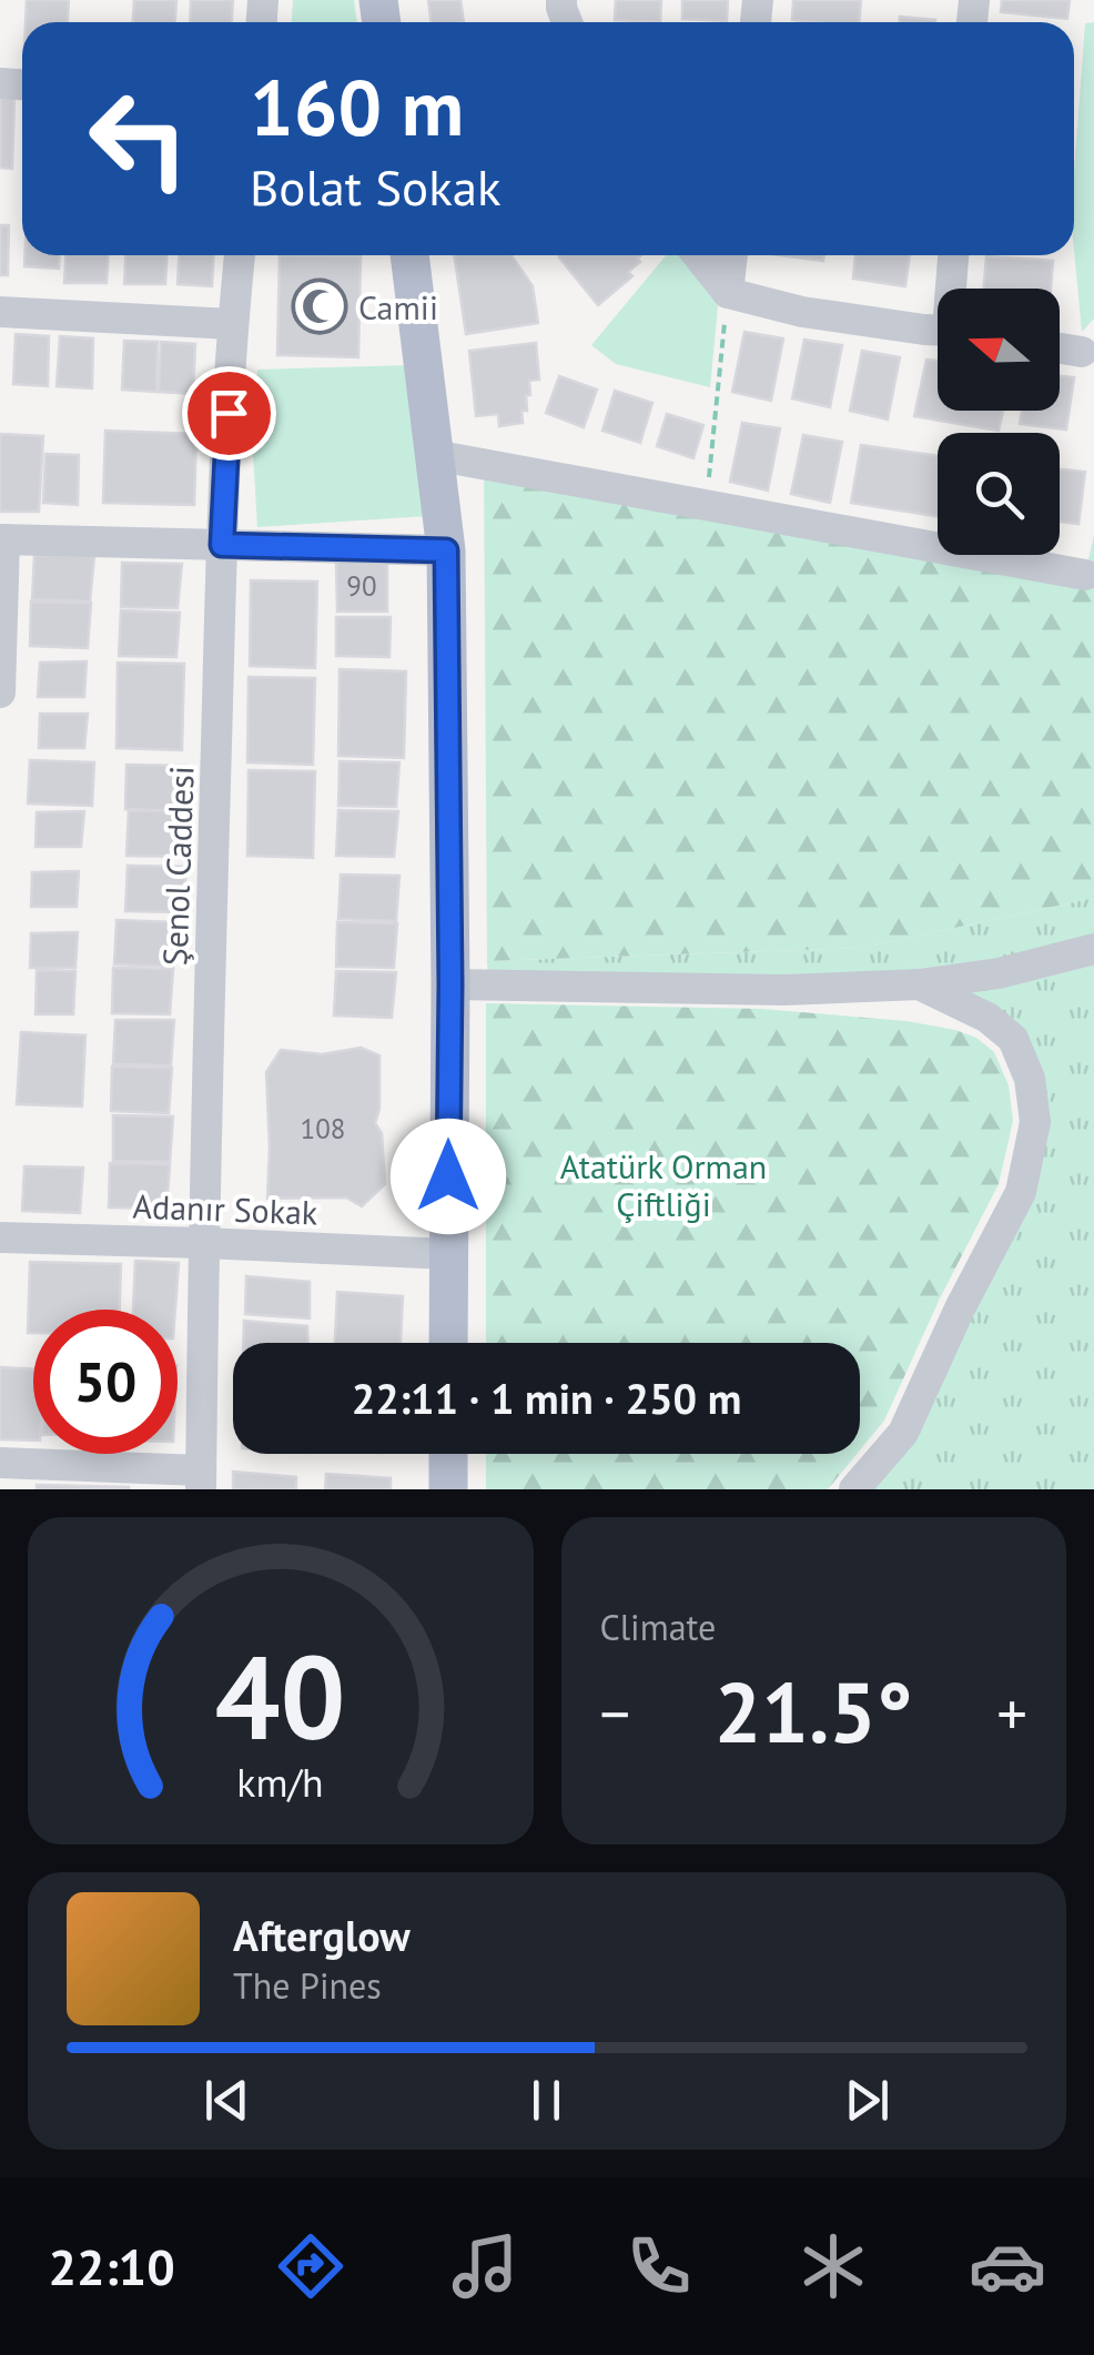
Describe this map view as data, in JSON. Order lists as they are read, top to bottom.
{
  "streets": {
    "street": ["Şenol Caddesi", "Adanır Sokak"]
  },
  "crossings": [
    ["Şenol Caddesi", "Adanır Sokak"]
  ],
  "parks": ["Atatürk Orman Çiftliği"],
  "places": {
    "mosque": ["Camii"]
  },
  "house_numbers": ["90", "108"],
  "north": "left",
  "page": {
    "turn": ["160 m", "Bolat Sokak"],
    "limit": "50",
    "trip": "22:11 · 1 min · 250 m",
    "tile": "Climate",
    "heat": ["−", "21.5°", "+"],
    "song": ["Afterglow", "The Pines"],
    "tabs": "22:10",
    "gauge": ["40", "km/h"]
  }
}
